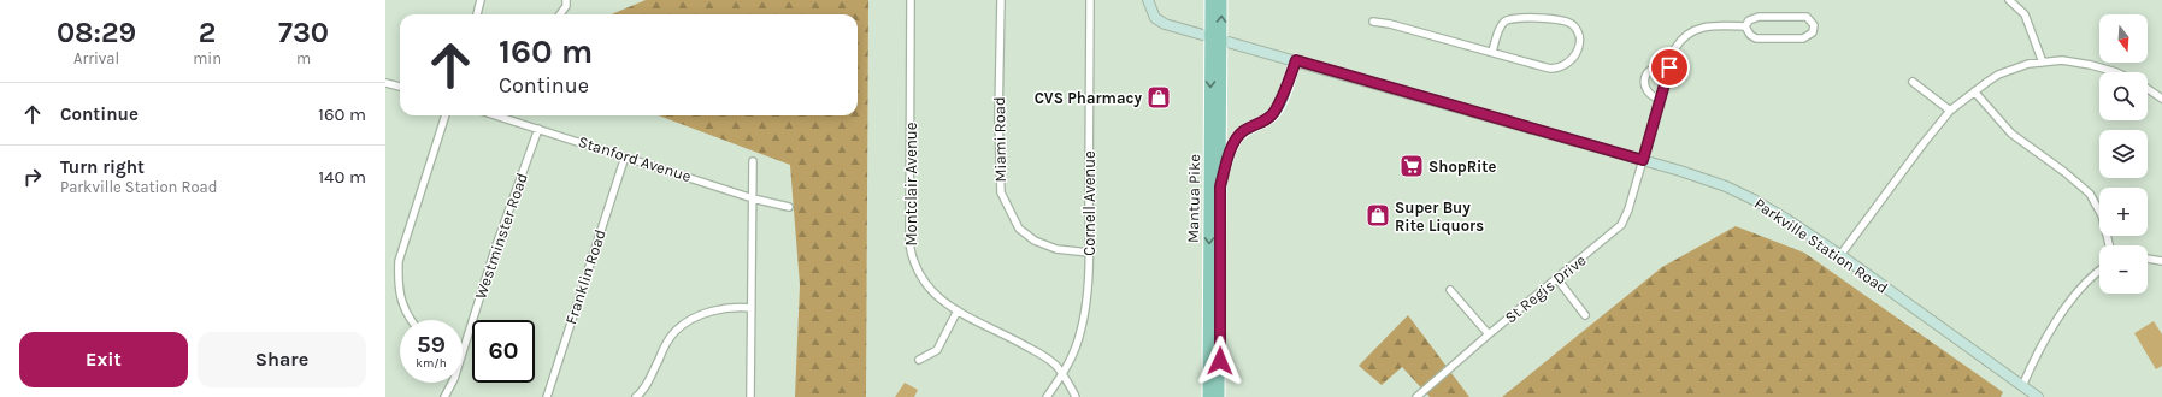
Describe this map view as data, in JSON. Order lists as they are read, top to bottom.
{
  "streets": {
    "main road": ["Mantua Pike", "Parkville Station Road"],
    "street": [
      "Miami Road",
      "Stanford Avenue",
      "Montclair Avenue",
      "Cornell Avenue",
      "Westminster Road",
      "Franklin Road",
      "St Regis Drive"
    ]
  },
  "crossings": [
    ["Miami Road", "Cornell Avenue"],
    ["Stanford Avenue", "Westminster Road"],
    ["Stanford Avenue", "Franklin Road"],
    ["Montclair Avenue", "Cornell Avenue"],
    ["Mantua Pike", "Parkville Station Road"],
    ["Parkville Station Road", "St Regis Drive"]
  ],
  "places": {
    "shop": ["CVS Pharmacy", "Super Buy Rite Liquors"],
    "supermarket": ["ShopRite"]
  },
  "north": "bottom",
  "page": {
    "eta": [
      "08:29",
      "Arrival",
      "2",
      "min",
      "730",
      "m"
    ],
    "map_buttons": ["+", "−"],
    "turn": ["160 m", "Continue"],
    "list": [
      {
        "name": "Continue",
        "value": "160 m"
      },
      {
        "name": "Turn right",
        "note": "Parkville Station Road",
        "value": "140 m"
      }
    ],
    "speed": "59 km/h",
    "limit": "60",
    "buttons": ["Exit", "Share"]
  }
}
